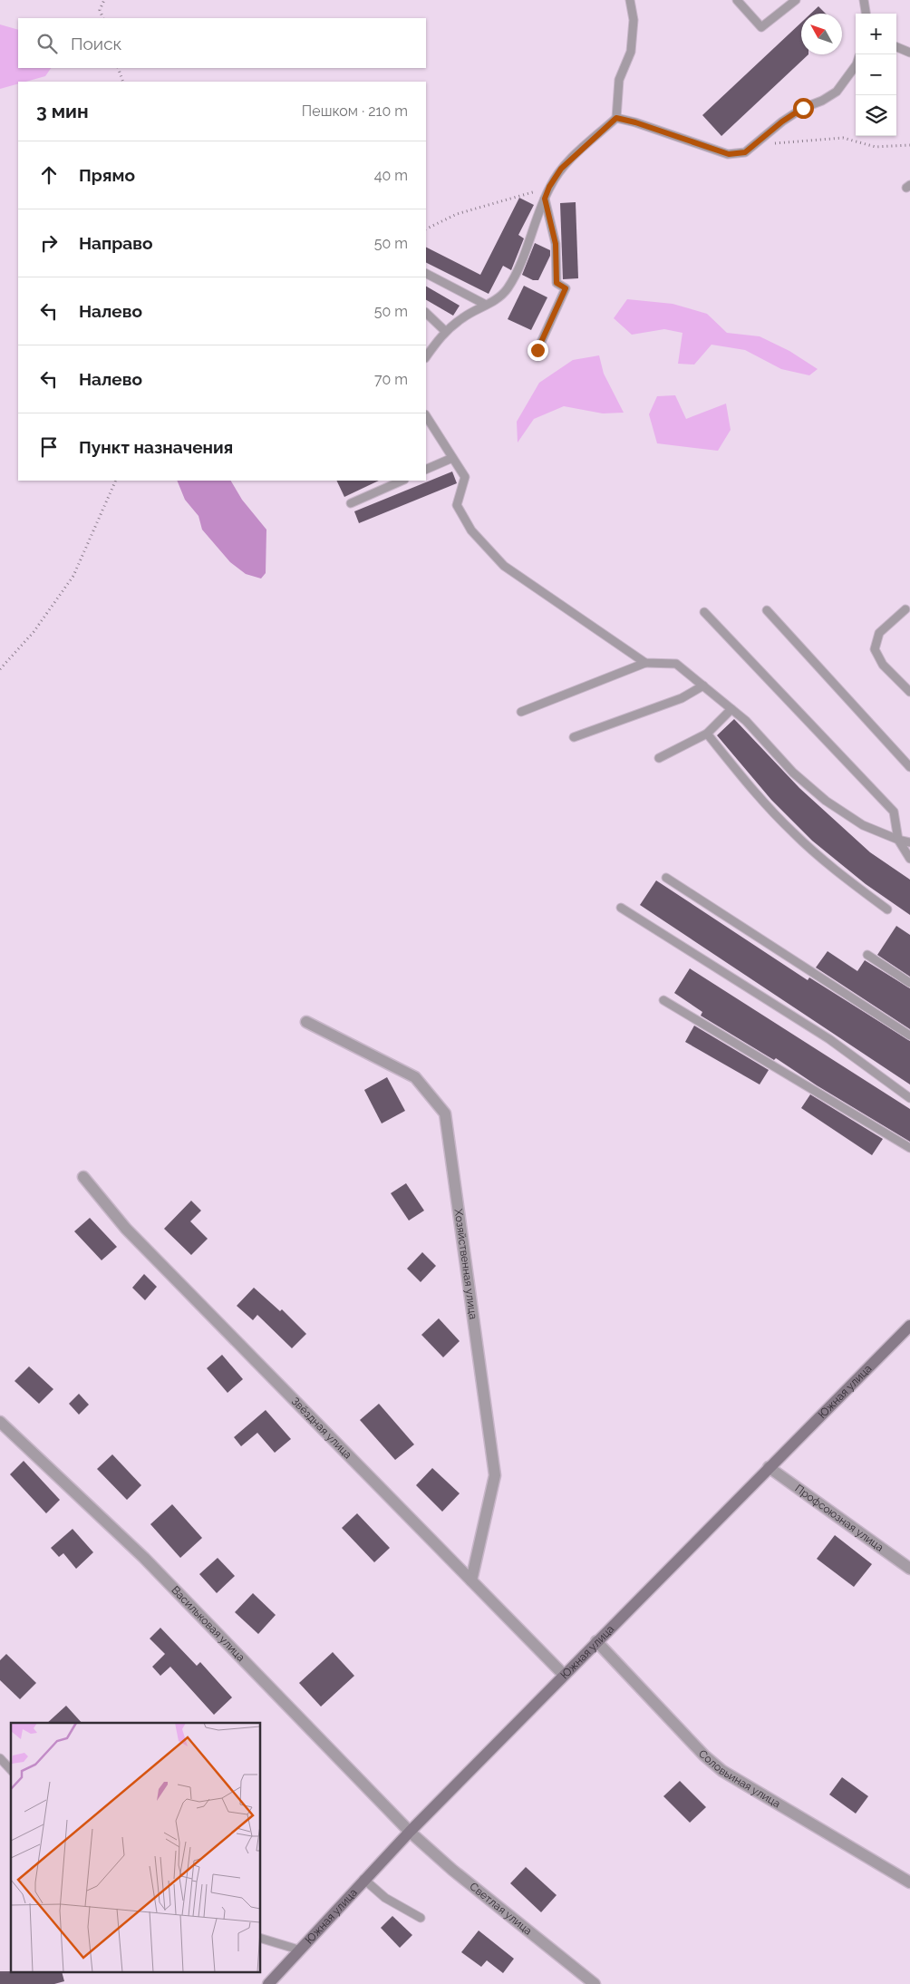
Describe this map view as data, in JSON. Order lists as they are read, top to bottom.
{
  "streets": {
    "street": [
      "Хозяйственная улица",
      "Южная улица",
      "Звёздная улица",
      "Профсоюзная улица",
      "Васильковая улица",
      "Соловьиная улица",
      "Светлая улица"
    ]
  },
  "crossings": [
    ["Хозяйственная улица", "Звёздная улица"],
    ["Южная улица", "Звёздная улица"],
    ["Южная улица", "Профсоюзная улица"],
    ["Южная улица", "Васильковая улица"],
    ["Южная улица", "Соловьиная улица"],
    ["Южная улица", "Светлая улица"],
    ["Васильковая улица", "Светлая улица"]
  ],
  "north": "top left",
  "page": {
    "map_buttons": ["+", "−"],
    "search": "Поиск",
    "heading": ["3 мин", "Пешком · 210 m"],
    "list": [
      ["Прямо", "40 m"],
      ["Направо", "50 m"],
      ["Налево", "50 m"],
      ["Налево", "70 m"],
      "Пункт назначения"
    ]
  }
}
